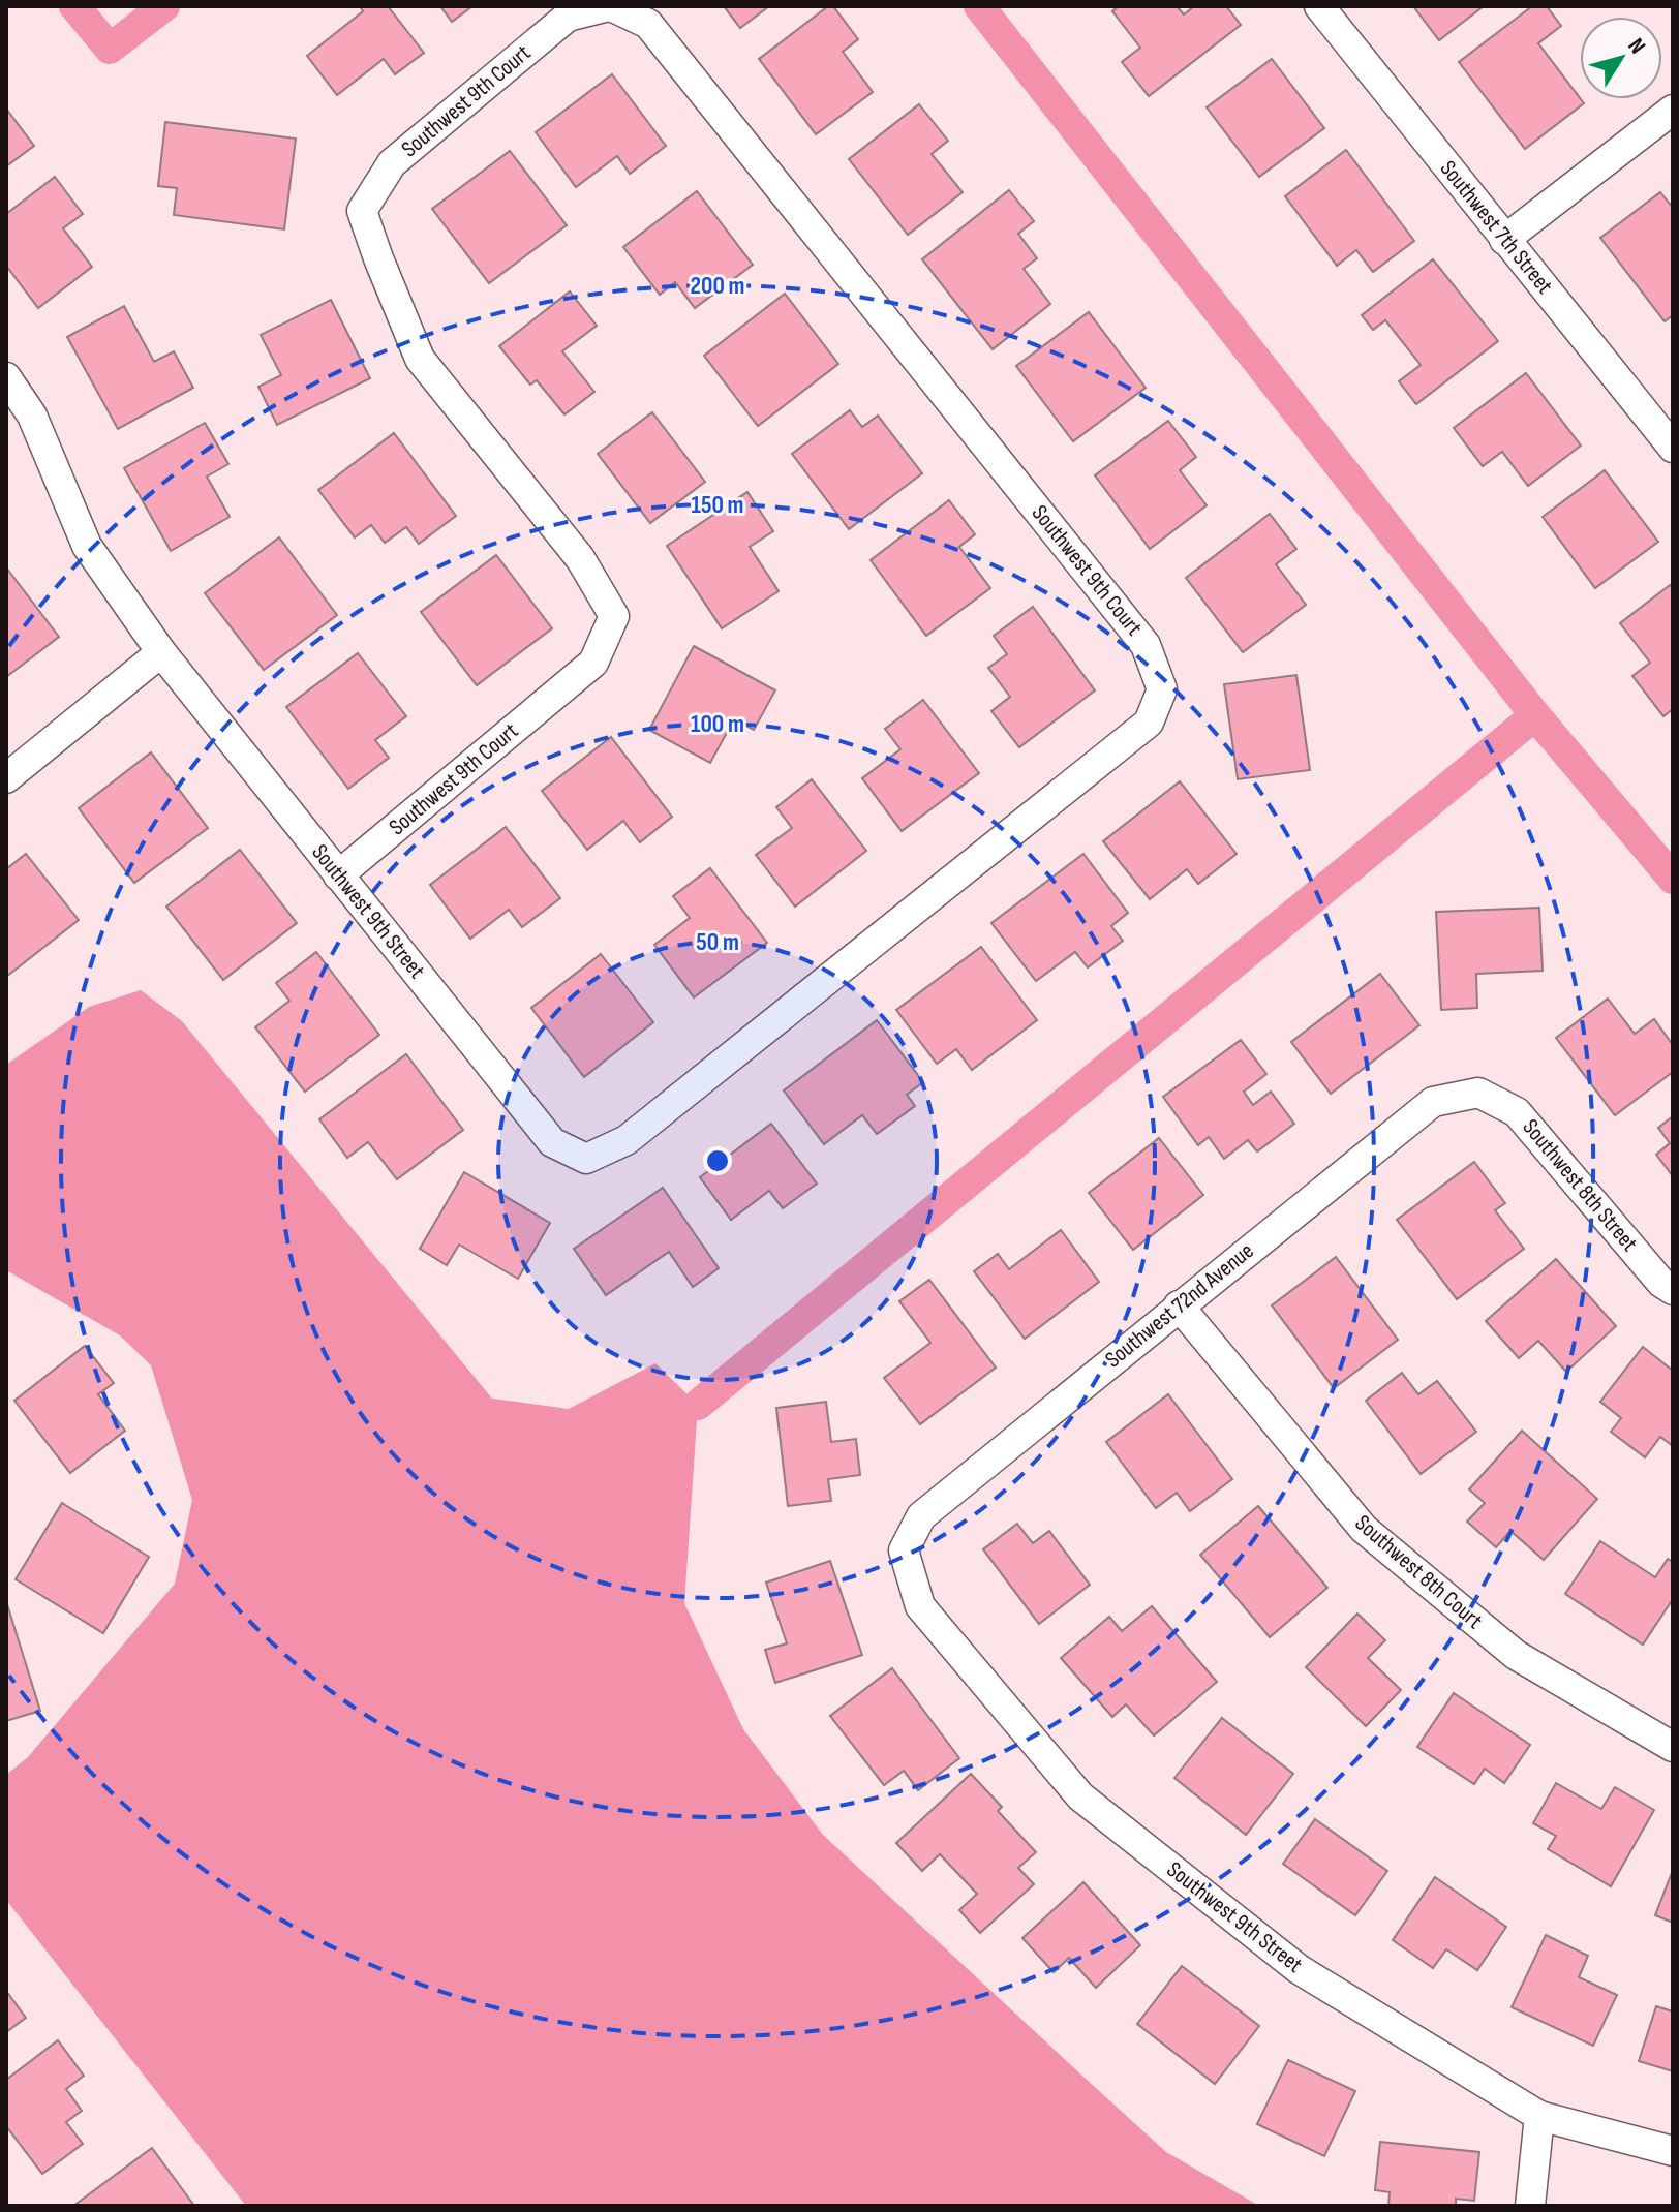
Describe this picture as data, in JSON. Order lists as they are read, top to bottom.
{
  "streets": {
    "street": [
      "Southwest 9th Court",
      "Southwest 7th Street",
      "Southwest 9th Street",
      "Southwest 8th Street",
      "Southwest 72nd Avenue",
      "Southwest 8th Court"
    ]
  },
  "crossings": [
    ["Southwest 9th Court", "Southwest 9th Street"],
    ["Southwest 9th Street", "Southwest 72nd Avenue"],
    ["Southwest 8th Street", "Southwest 72nd Avenue"],
    ["Southwest 72nd Avenue", "Southwest 8th Court"]
  ],
  "north": "top right",
  "rings": [
    "200 m",
    "150 m",
    "100 m",
    "50 m"
  ]
}
